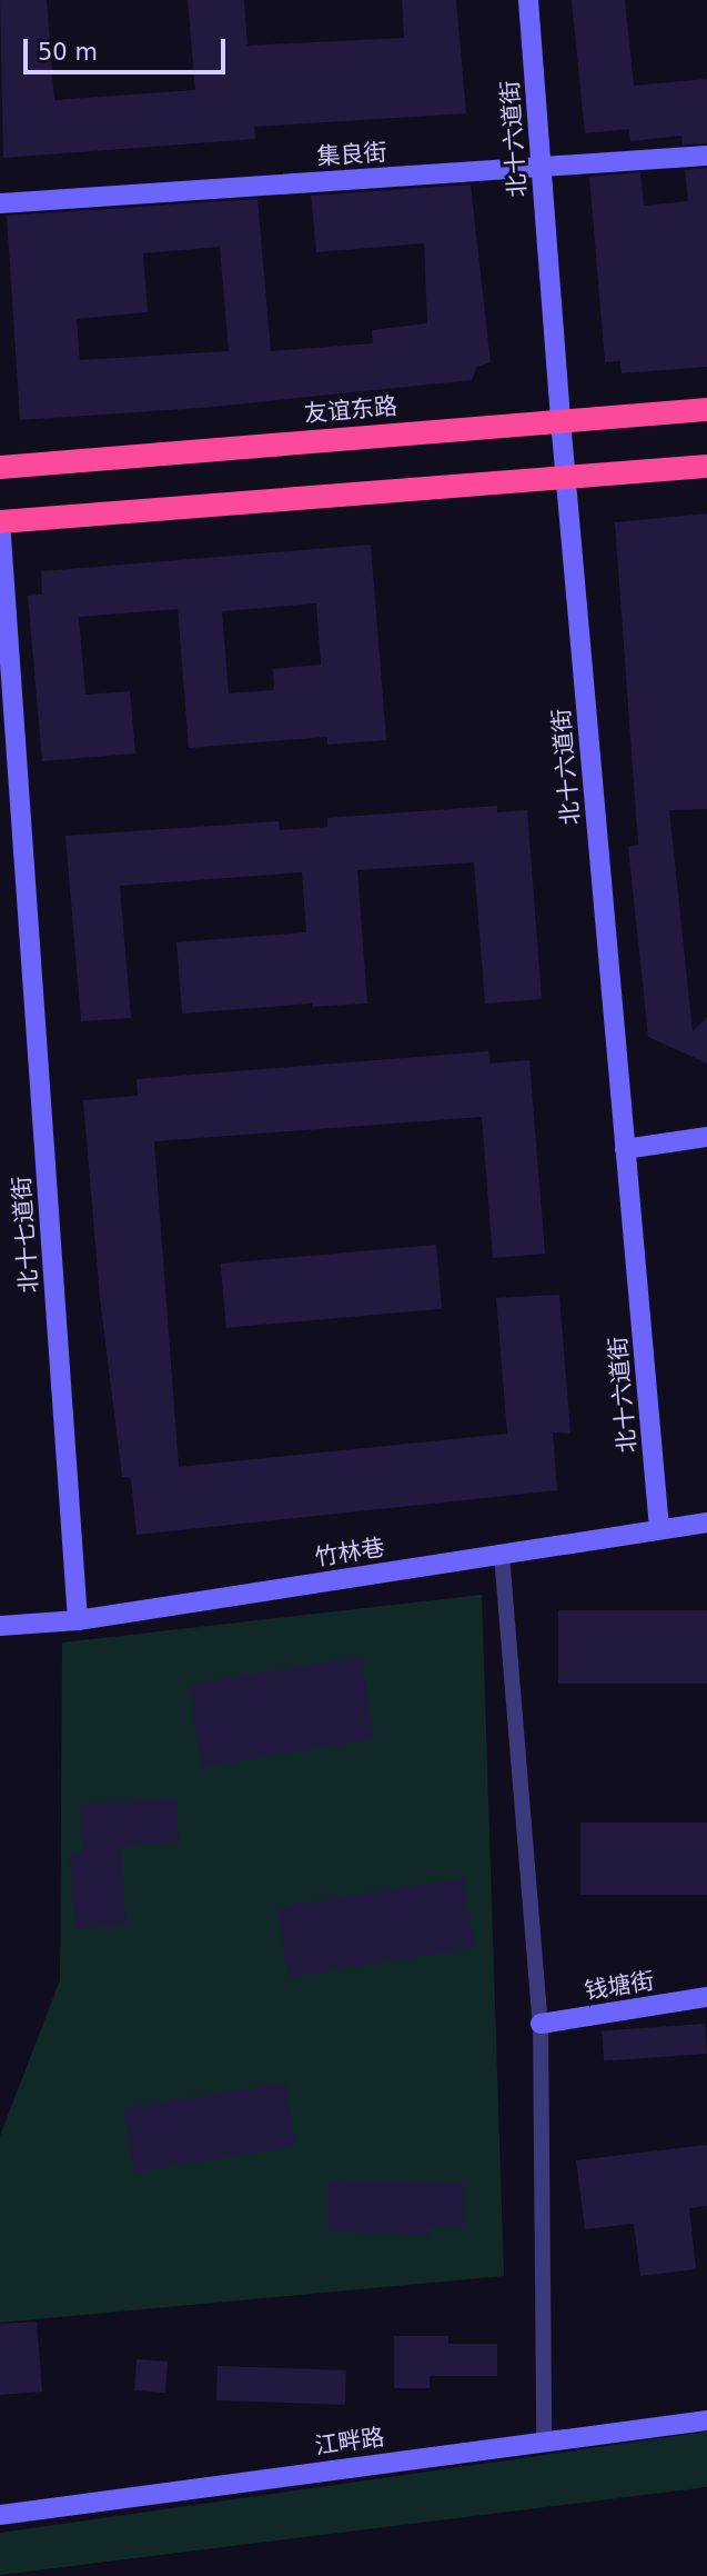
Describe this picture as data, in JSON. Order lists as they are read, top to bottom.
{
  "streets": {
    "highway": ["友谊东路"],
    "street": [
      "北十六道街",
      "集良街",
      "北十七道街",
      "竹林巷",
      "钱塘街",
      "江畔路"
    ]
  },
  "crossings": [
    ["北十六道街", "集良街"],
    ["北十六道街", "友谊东路"],
    ["北十六道街", "竹林巷"],
    ["北十七道街", "竹林巷"]
  ],
  "scale_bar": "50 m"
}
